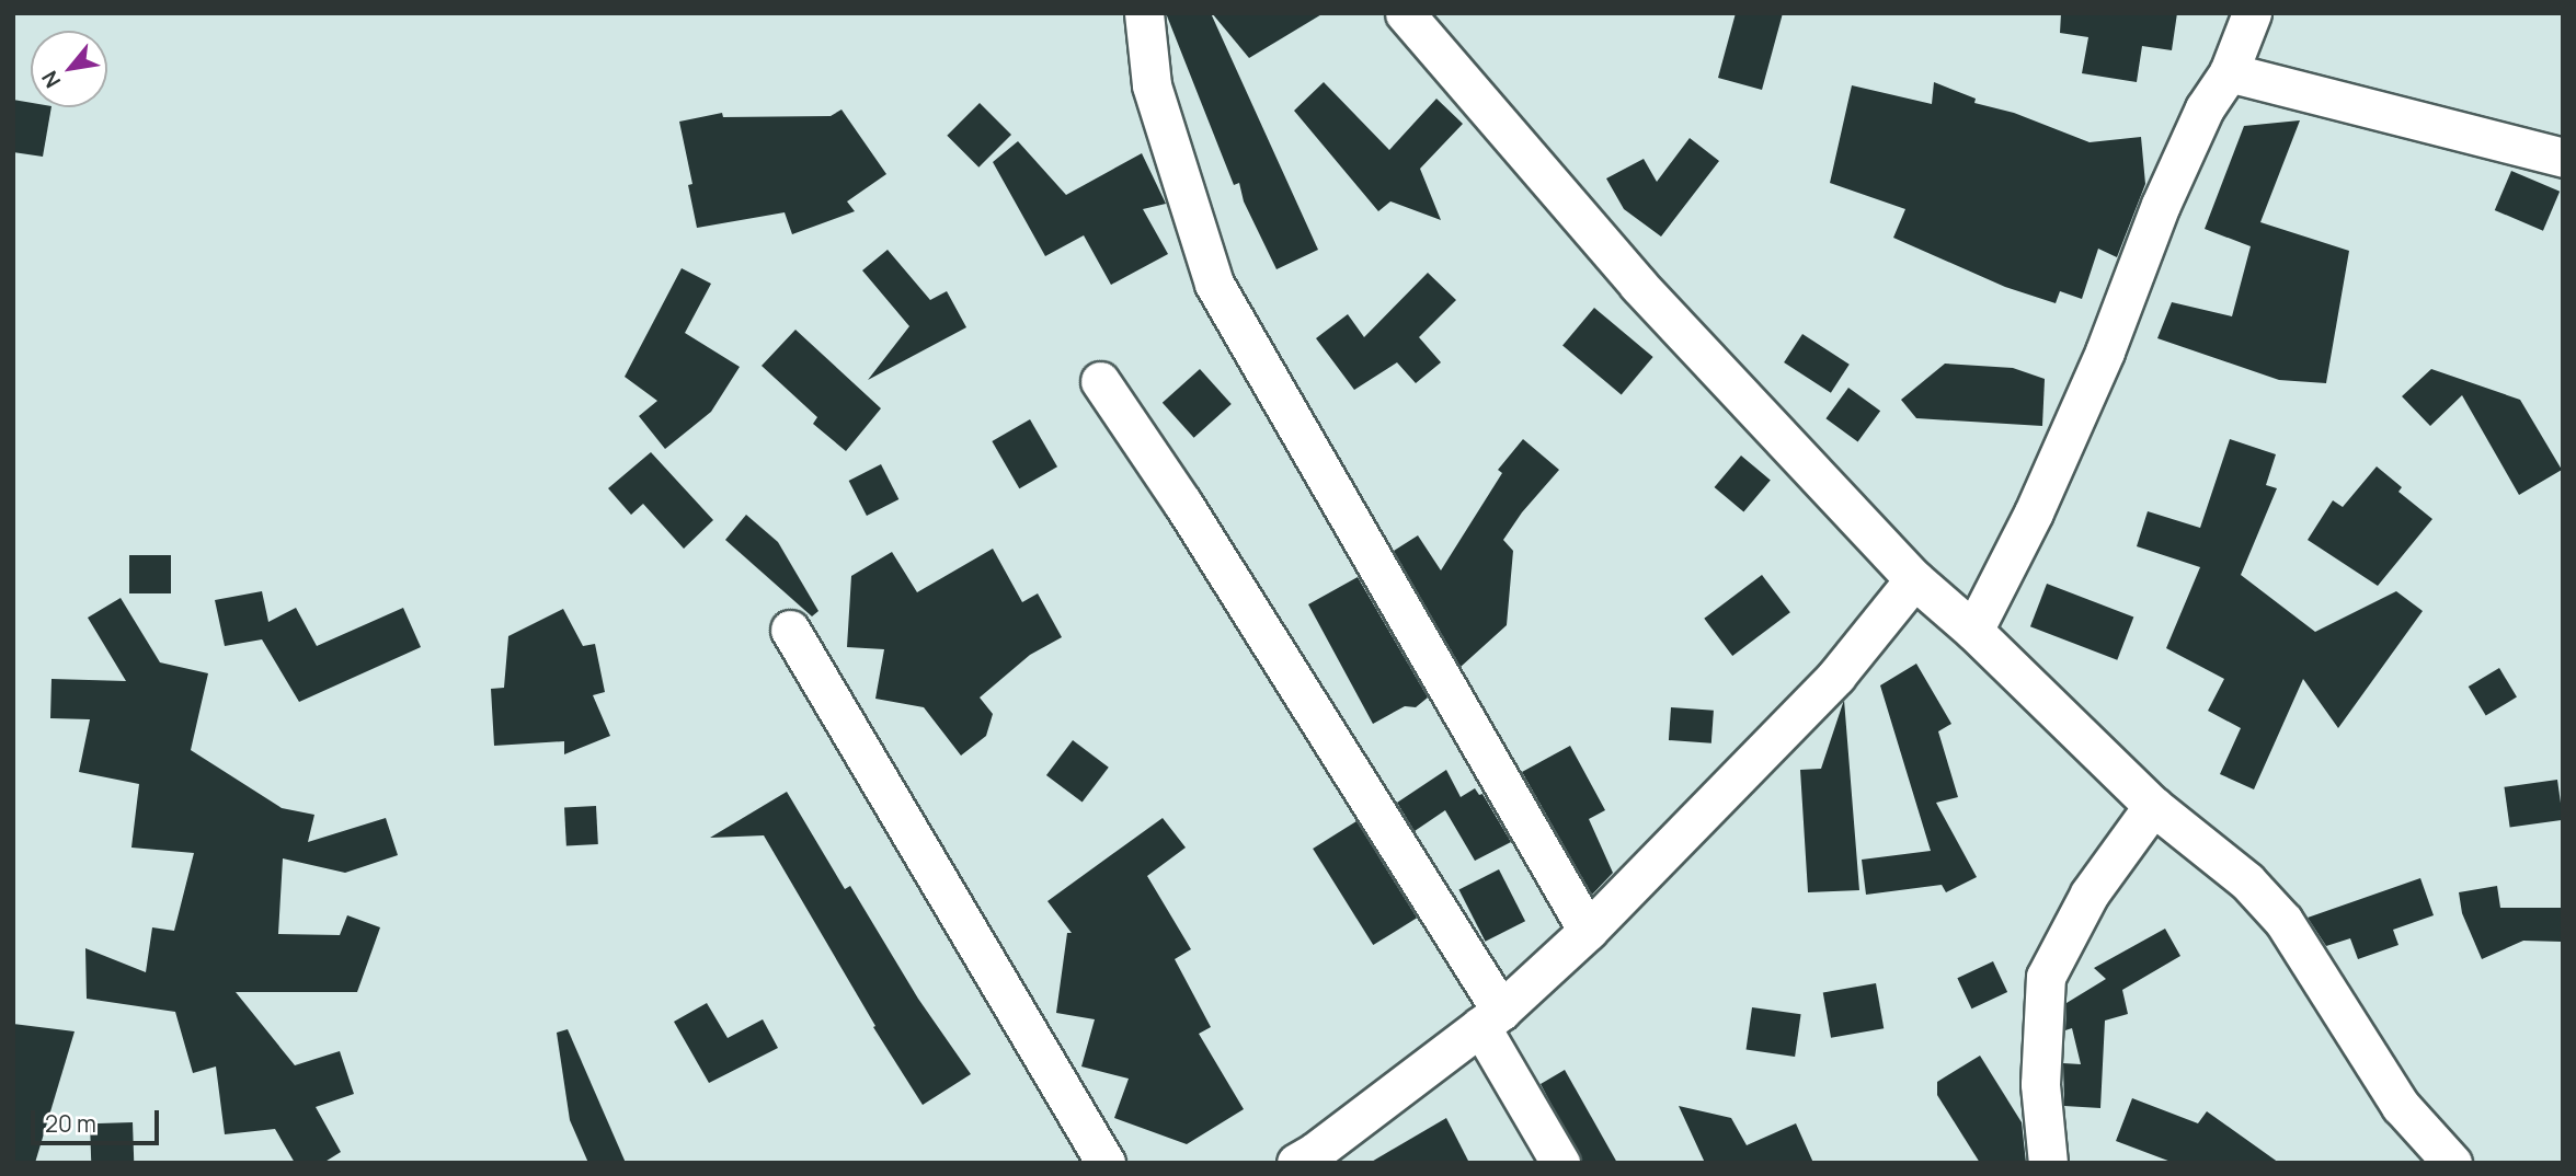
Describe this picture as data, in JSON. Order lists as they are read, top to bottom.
{
  "scale_bar": "20 m",
  "north": "bottom left"
}
